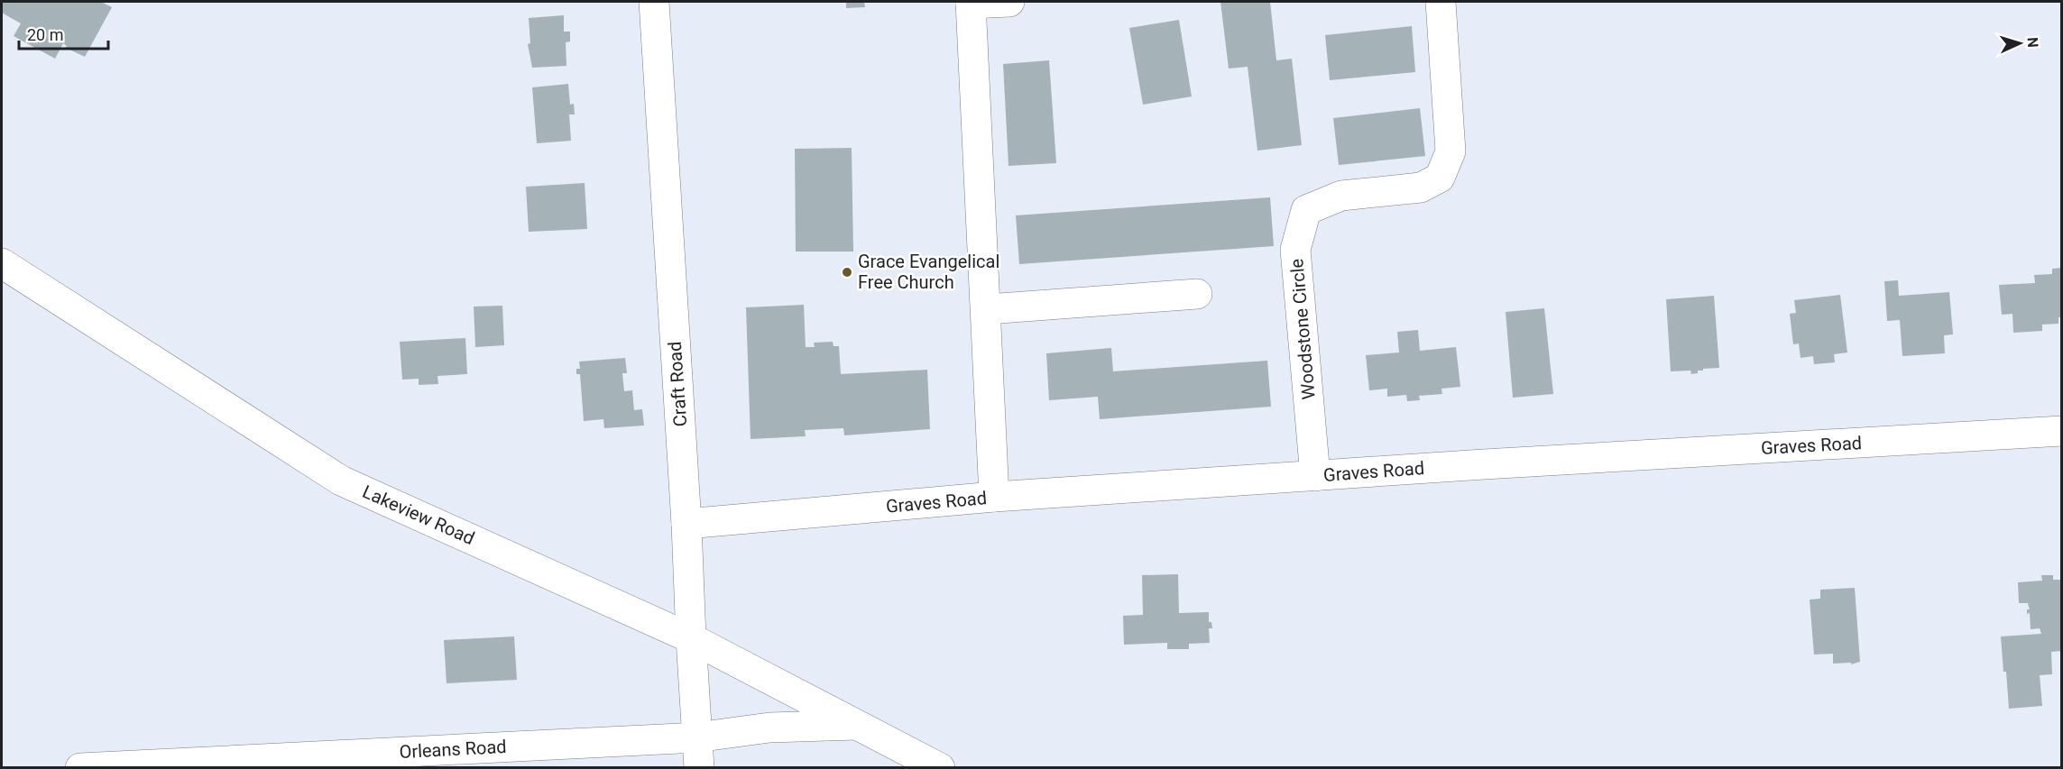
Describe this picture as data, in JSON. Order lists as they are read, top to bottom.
{
  "streets": {
    "street": [
      "Woodstone Circle",
      "Craft Road",
      "Graves Road",
      "Lakeview Road",
      "Orleans Road"
    ]
  },
  "crossings": [
    ["Woodstone Circle", "Graves Road"],
    ["Craft Road", "Graves Road"],
    ["Craft Road", "Lakeview Road"],
    ["Craft Road", "Orleans Road"],
    ["Lakeview Road", "Orleans Road"]
  ],
  "places": ["Grace Evangelical Free Church"],
  "scale_bar": "20 m",
  "north": "right"
}
